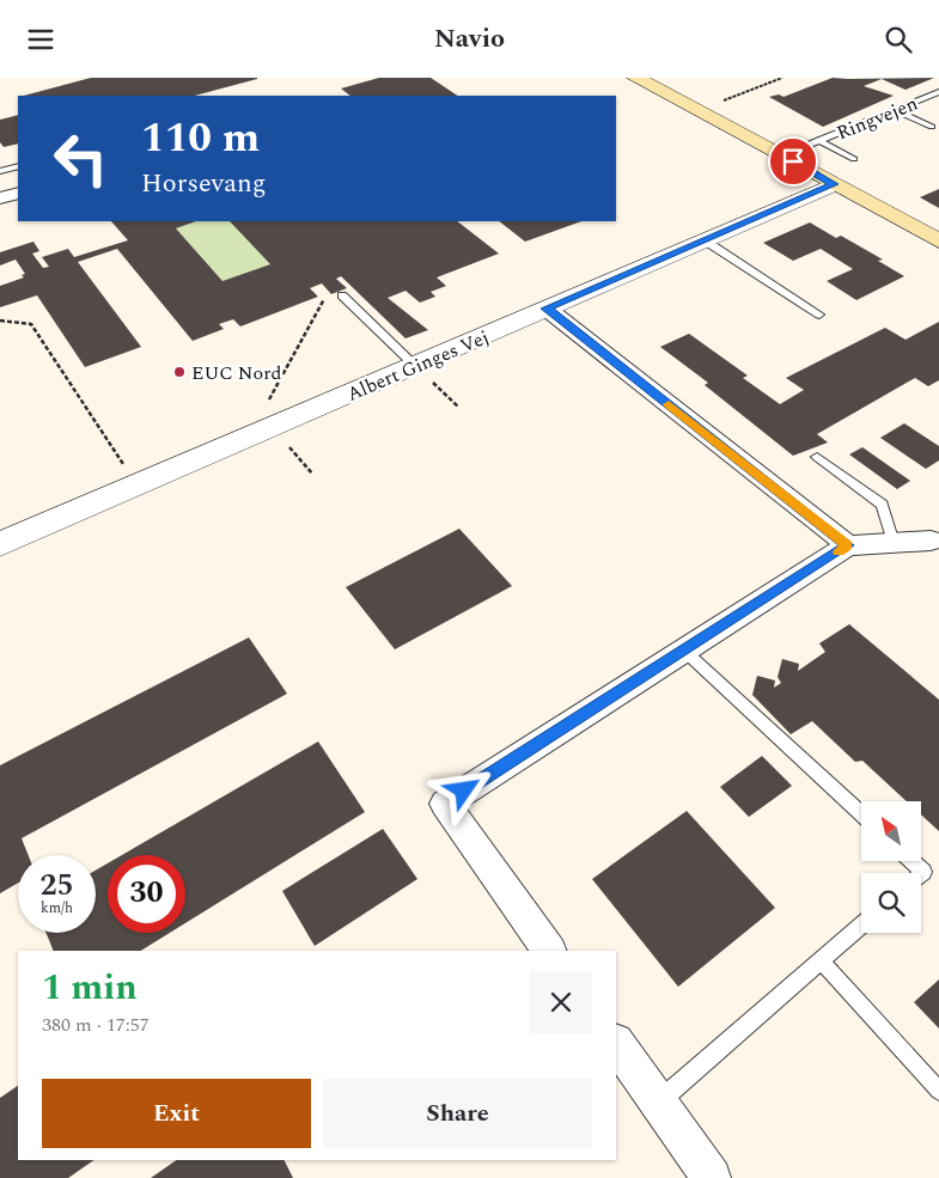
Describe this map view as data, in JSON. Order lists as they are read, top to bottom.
{
  "streets": {
    "street": ["Albert Ginges Vej"],
    "lane": ["Ringvejen"]
  },
  "places": ["EUC Nord"],
  "north": "top left",
  "page": {
    "header": "Navio",
    "turn": ["110 m", "Horsevang"],
    "speed": "25 km/h",
    "limit": "30",
    "heading": ["1 min", "380 m · 17:57"],
    "buttons": ["Exit", "Share"]
  }
}
